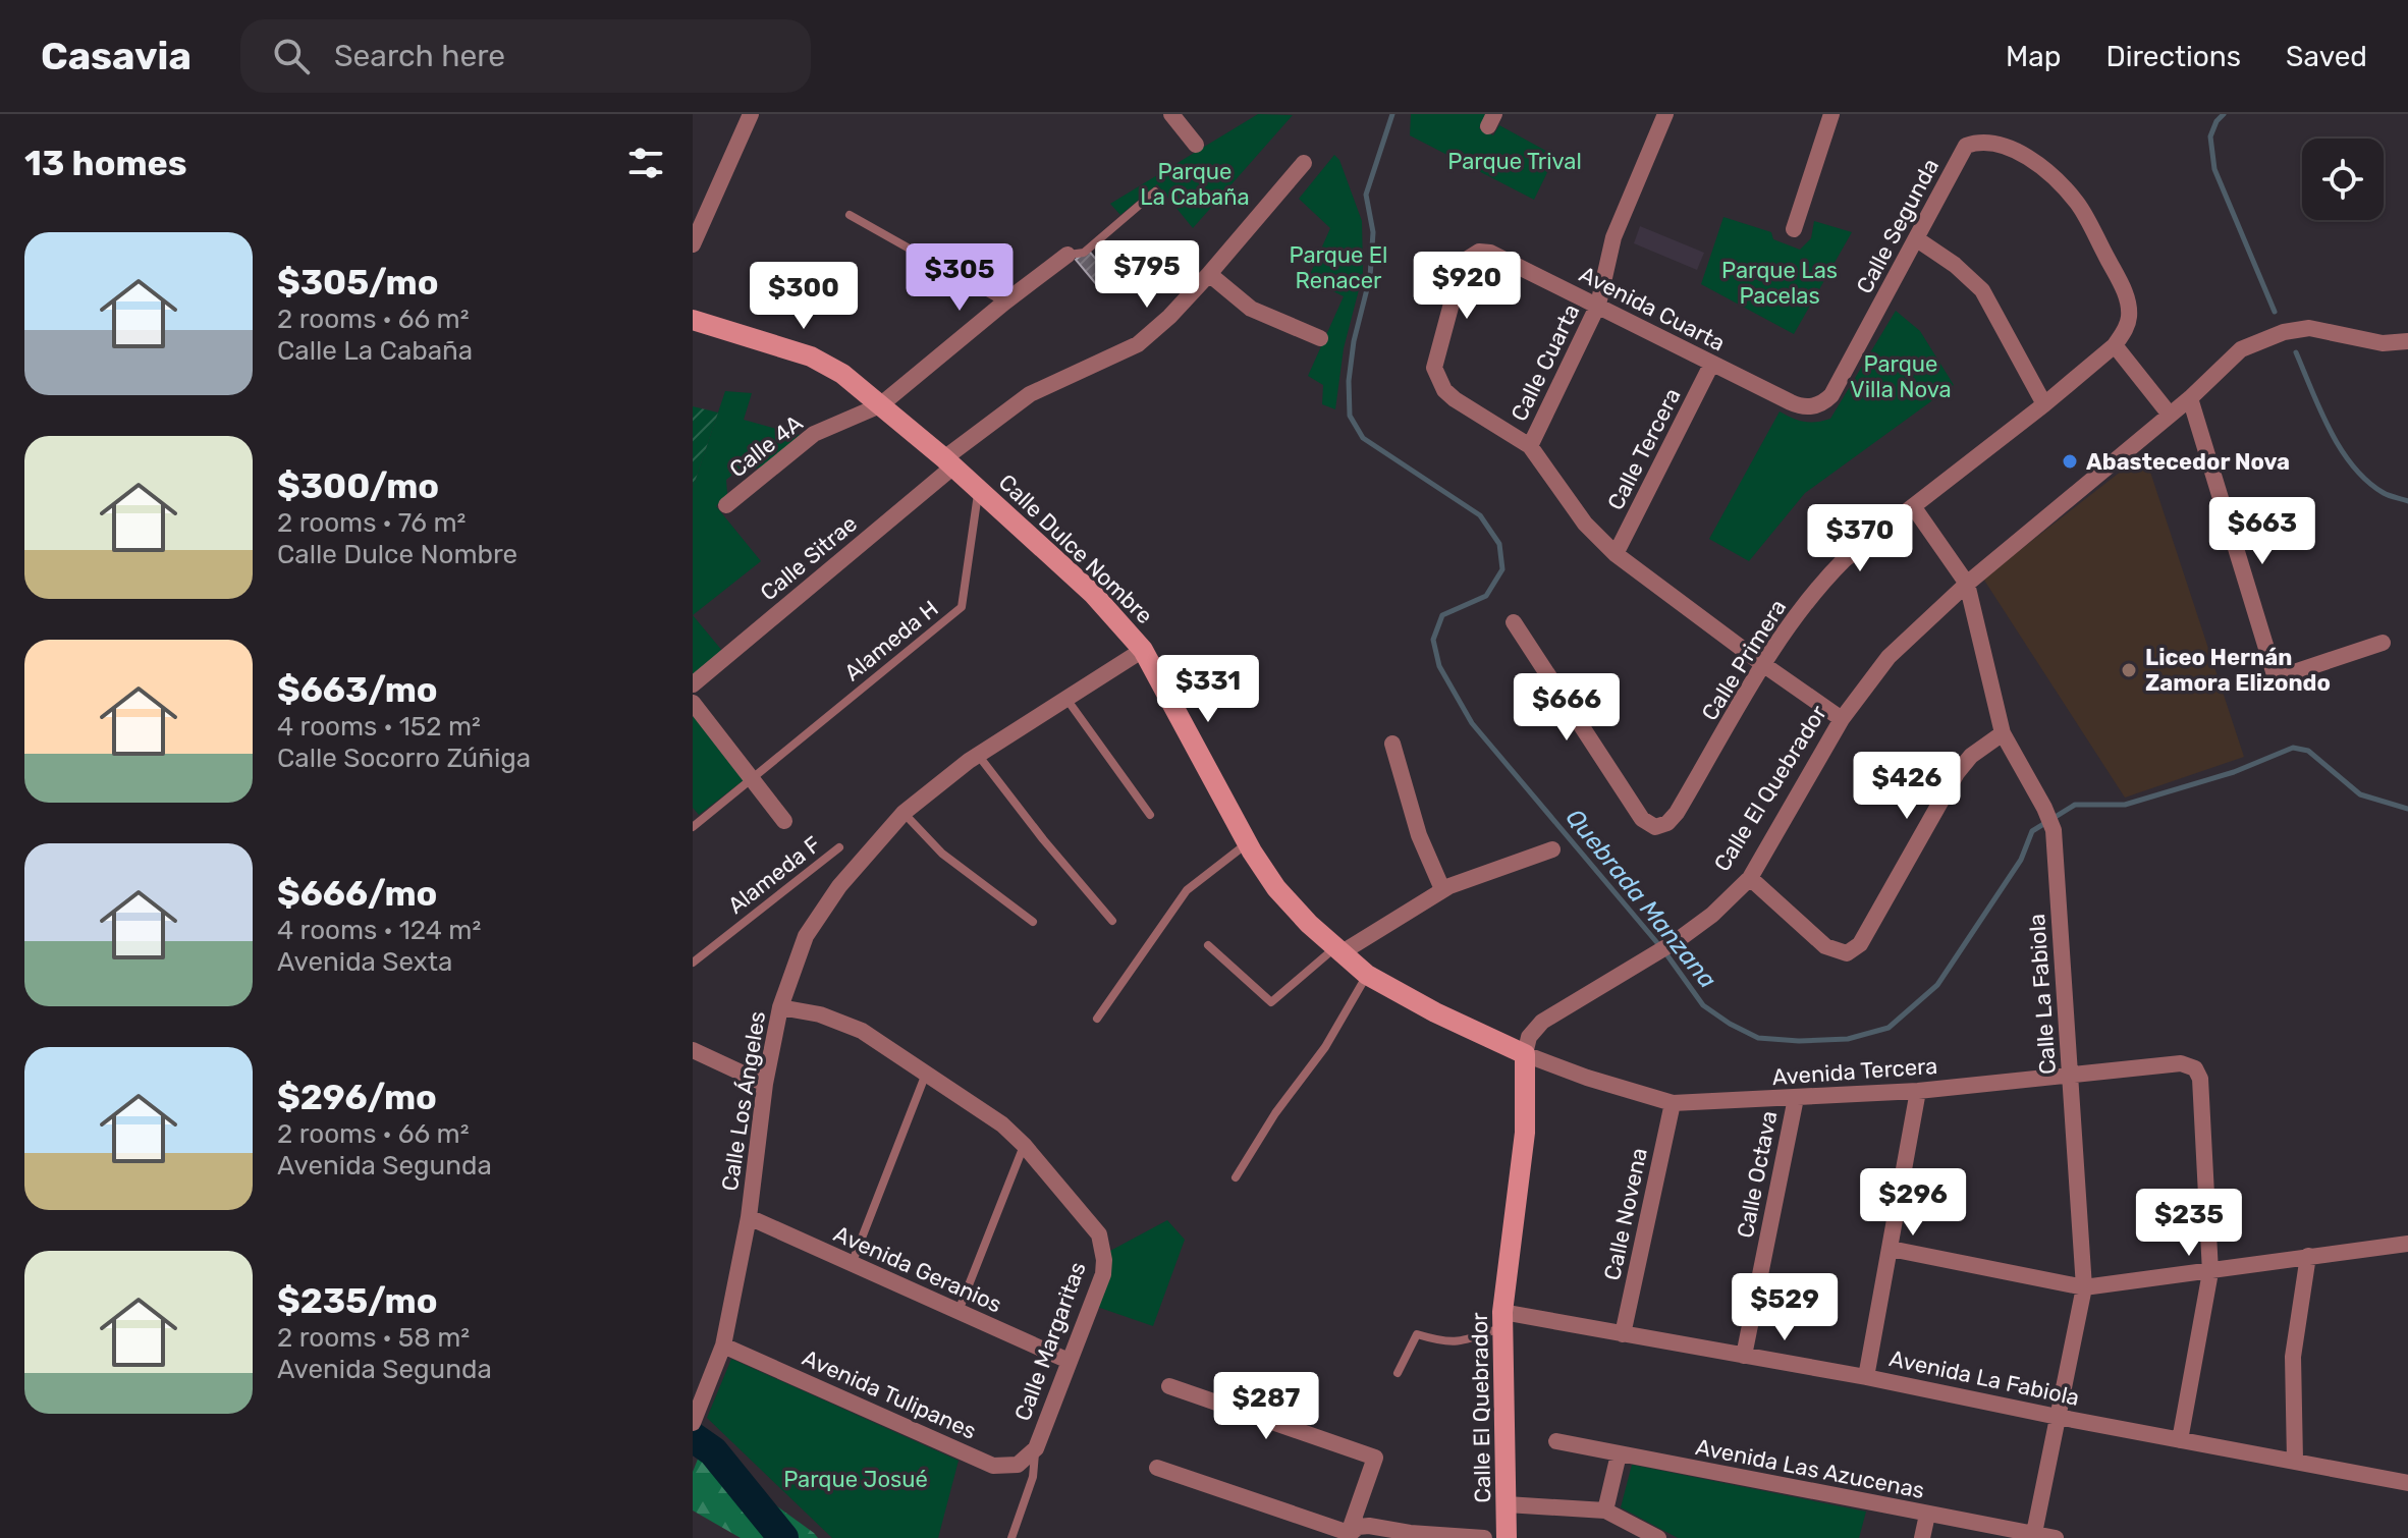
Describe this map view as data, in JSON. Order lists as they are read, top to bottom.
{
  "streets": {
    "street": [
      "Calle Segunda",
      "Avenida Cuarta",
      "Calle Cuarta",
      "Calle 4A",
      "Calle Tercera",
      "Calle Dulce Nombre",
      "Calle Sitrae",
      "Calle Primera",
      "Calle El Quebrador",
      "Calle La Fabiola",
      "Avenida Tercera",
      "Calle Los Ángeles",
      "Calle Octava",
      "Calle Novena",
      "Avenida Geranios",
      "Calle Margaritas",
      "Avenida La Fabiola",
      "Avenida Tulipanes",
      "Avenida Las Azucenas"
    ],
    "lane": ["Alameda H", "Alameda F"]
  },
  "crossings": [
    ["Calle Segunda", "Avenida Cuarta"],
    ["Calle Segunda", "Calle Primera"],
    ["Avenida Cuarta", "Calle Cuarta"],
    ["Avenida Cuarta", "Calle Tercera"],
    ["Calle 4A", "Calle Dulce Nombre"],
    ["Calle Dulce Nombre", "Calle Sitrae"],
    ["Calle Dulce Nombre", "Alameda H"],
    ["Calle Dulce Nombre", "Calle El Quebrador"],
    ["Calle Dulce Nombre", "Avenida Tercera"],
    ["Calle Dulce Nombre", "Calle Los Ángeles"],
    ["Calle El Quebrador", "Calle La Fabiola"],
    ["Calle El Quebrador", "Avenida Tercera"],
    ["Calle El Quebrador", "Avenida La Fabiola"],
    ["Calle La Fabiola", "Avenida Tercera"],
    ["Calle La Fabiola", "Avenida La Fabiola"],
    ["Calle La Fabiola", "Avenida Las Azucenas"],
    ["Avenida Tercera", "Calle Octava"],
    ["Avenida Tercera", "Calle Novena"],
    ["Calle Los Ángeles", "Avenida Geranios"],
    ["Calle Los Ángeles", "Avenida Tulipanes"],
    ["Calle Octava", "Avenida La Fabiola"],
    ["Calle Novena", "Avenida La Fabiola"],
    ["Avenida Geranios", "Calle Margaritas"],
    ["Calle Margaritas", "Avenida Tulipanes"]
  ],
  "water": ["Quebrada Manzana"],
  "parks": [
    "Parque Trival",
    "Parque La Cabaña",
    "Parque El Renacer",
    "Parque Las Pacelas",
    "Parque Villa Nova",
    "Parque Josué"
  ],
  "places": ["Abastecedor Nova", "Liceo Hernán Zamora Elizondo"],
  "page": {
    "header": "Casavia",
    "search": "Search here",
    "nav": ["Map", "Directions", "Saved"],
    "heading": "13 homes",
    "list": [
      {
        "name": "$305/mo",
        "note": "2 rooms · 66 m² · Calle La Cabaña"
      },
      {
        "name": "$300/mo",
        "note": "2 rooms · 76 m² · Calle Dulce Nombre"
      },
      {
        "name": "$663/mo",
        "note": "4 rooms · 152 m² · Calle Socorro Zúñiga"
      },
      {
        "name": "$666/mo",
        "note": "4 rooms · 124 m² · Avenida Sexta"
      },
      {
        "name": "$296/mo",
        "note": "2 rooms · 66 m² · Avenida Segunda"
      },
      {
        "name": "$235/mo",
        "note": "2 rooms · 58 m² · Avenida Segunda"
      }
    ],
    "price": [
      "$795",
      "$305",
      "$920",
      "$300",
      "$663",
      "$370",
      "$331",
      "$666",
      "$426",
      "$296",
      "$235",
      "$529",
      "$287"
    ]
  }
}
